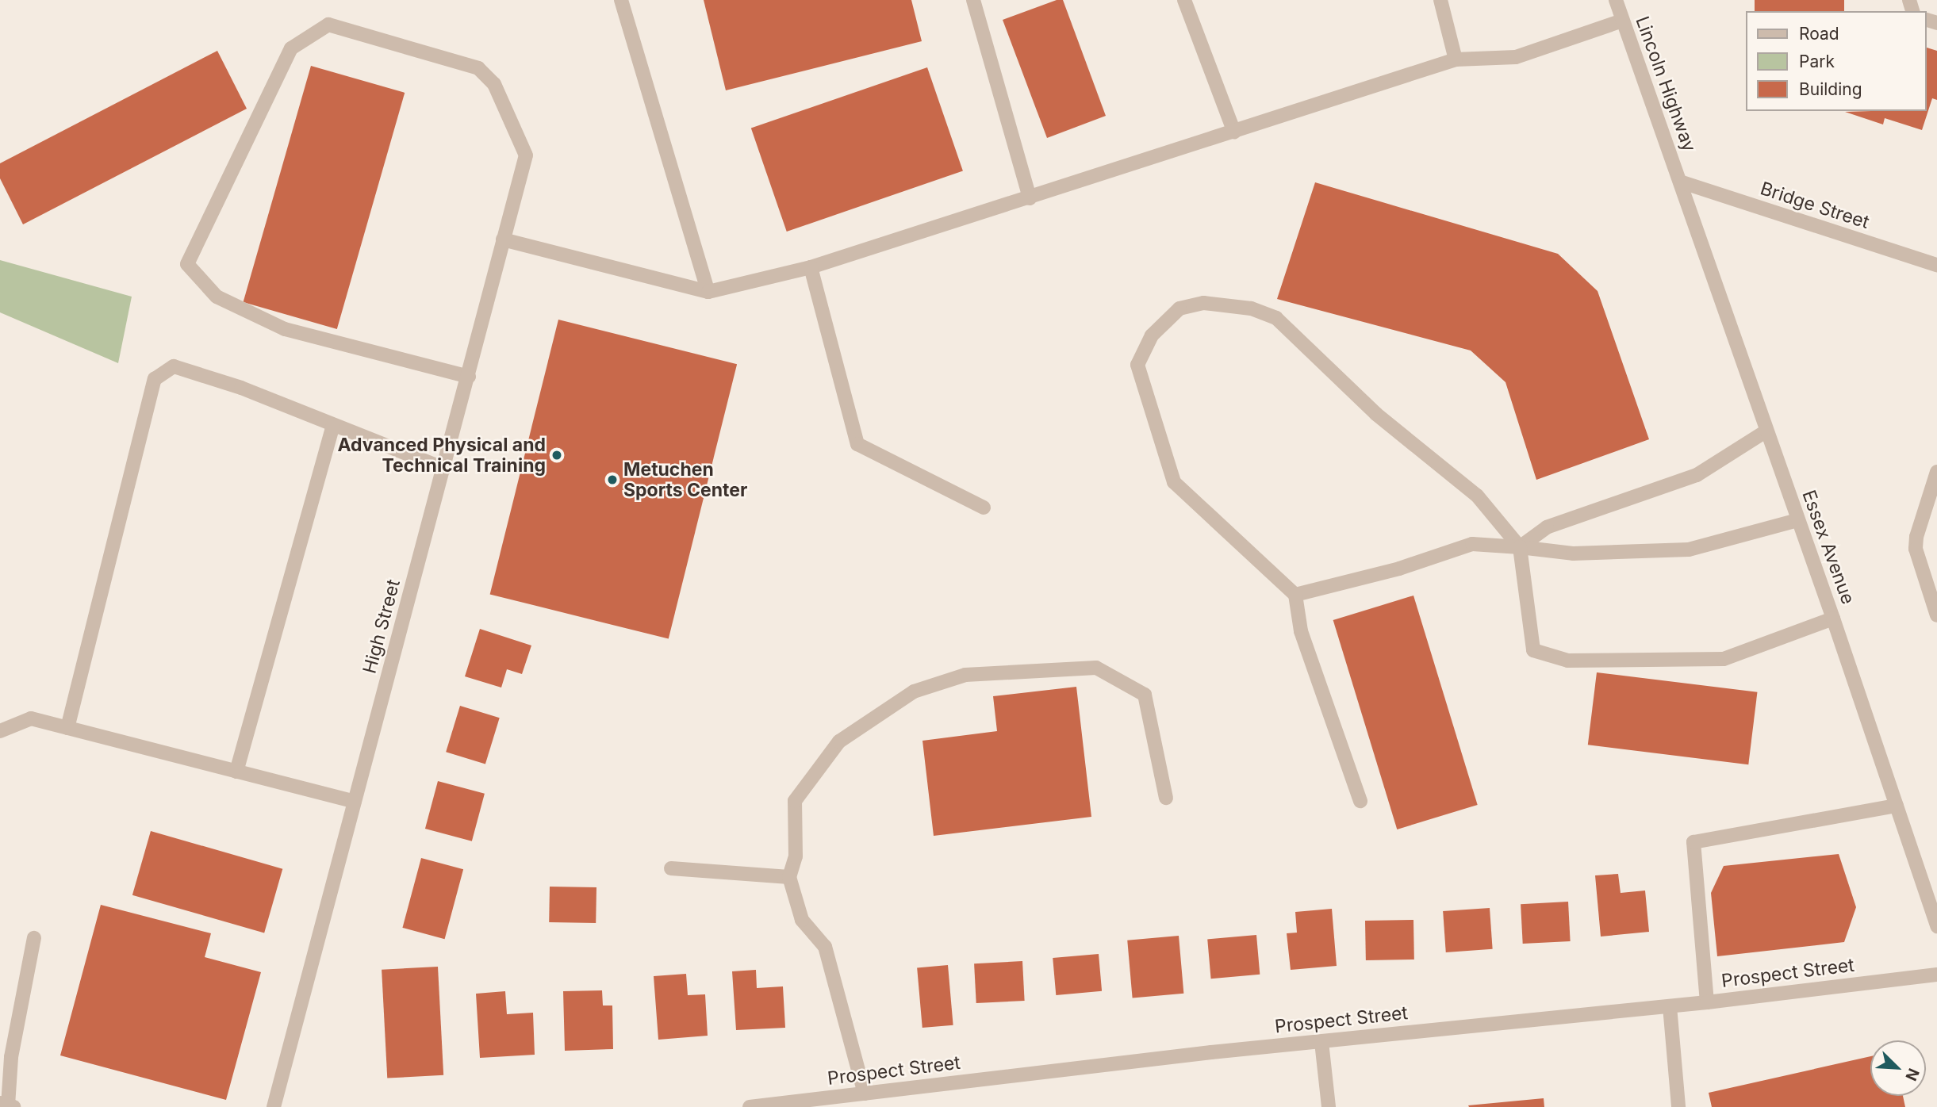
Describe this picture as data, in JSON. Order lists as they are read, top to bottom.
{
  "streets": {
    "street": [
      "Lincoln Highway",
      "Bridge Street",
      "Essex Avenue",
      "High Street",
      "Prospect Street"
    ]
  },
  "crossings": [
    ["Lincoln Highway", "Bridge Street"],
    ["Lincoln Highway", "Essex Avenue"],
    ["Bridge Street", "Essex Avenue"]
  ],
  "places": ["Advanced Physical and Technical Training", "Metuchen Sports Center"],
  "legend": ["Road", "Park", "Building"],
  "north": "bottom right"
}
